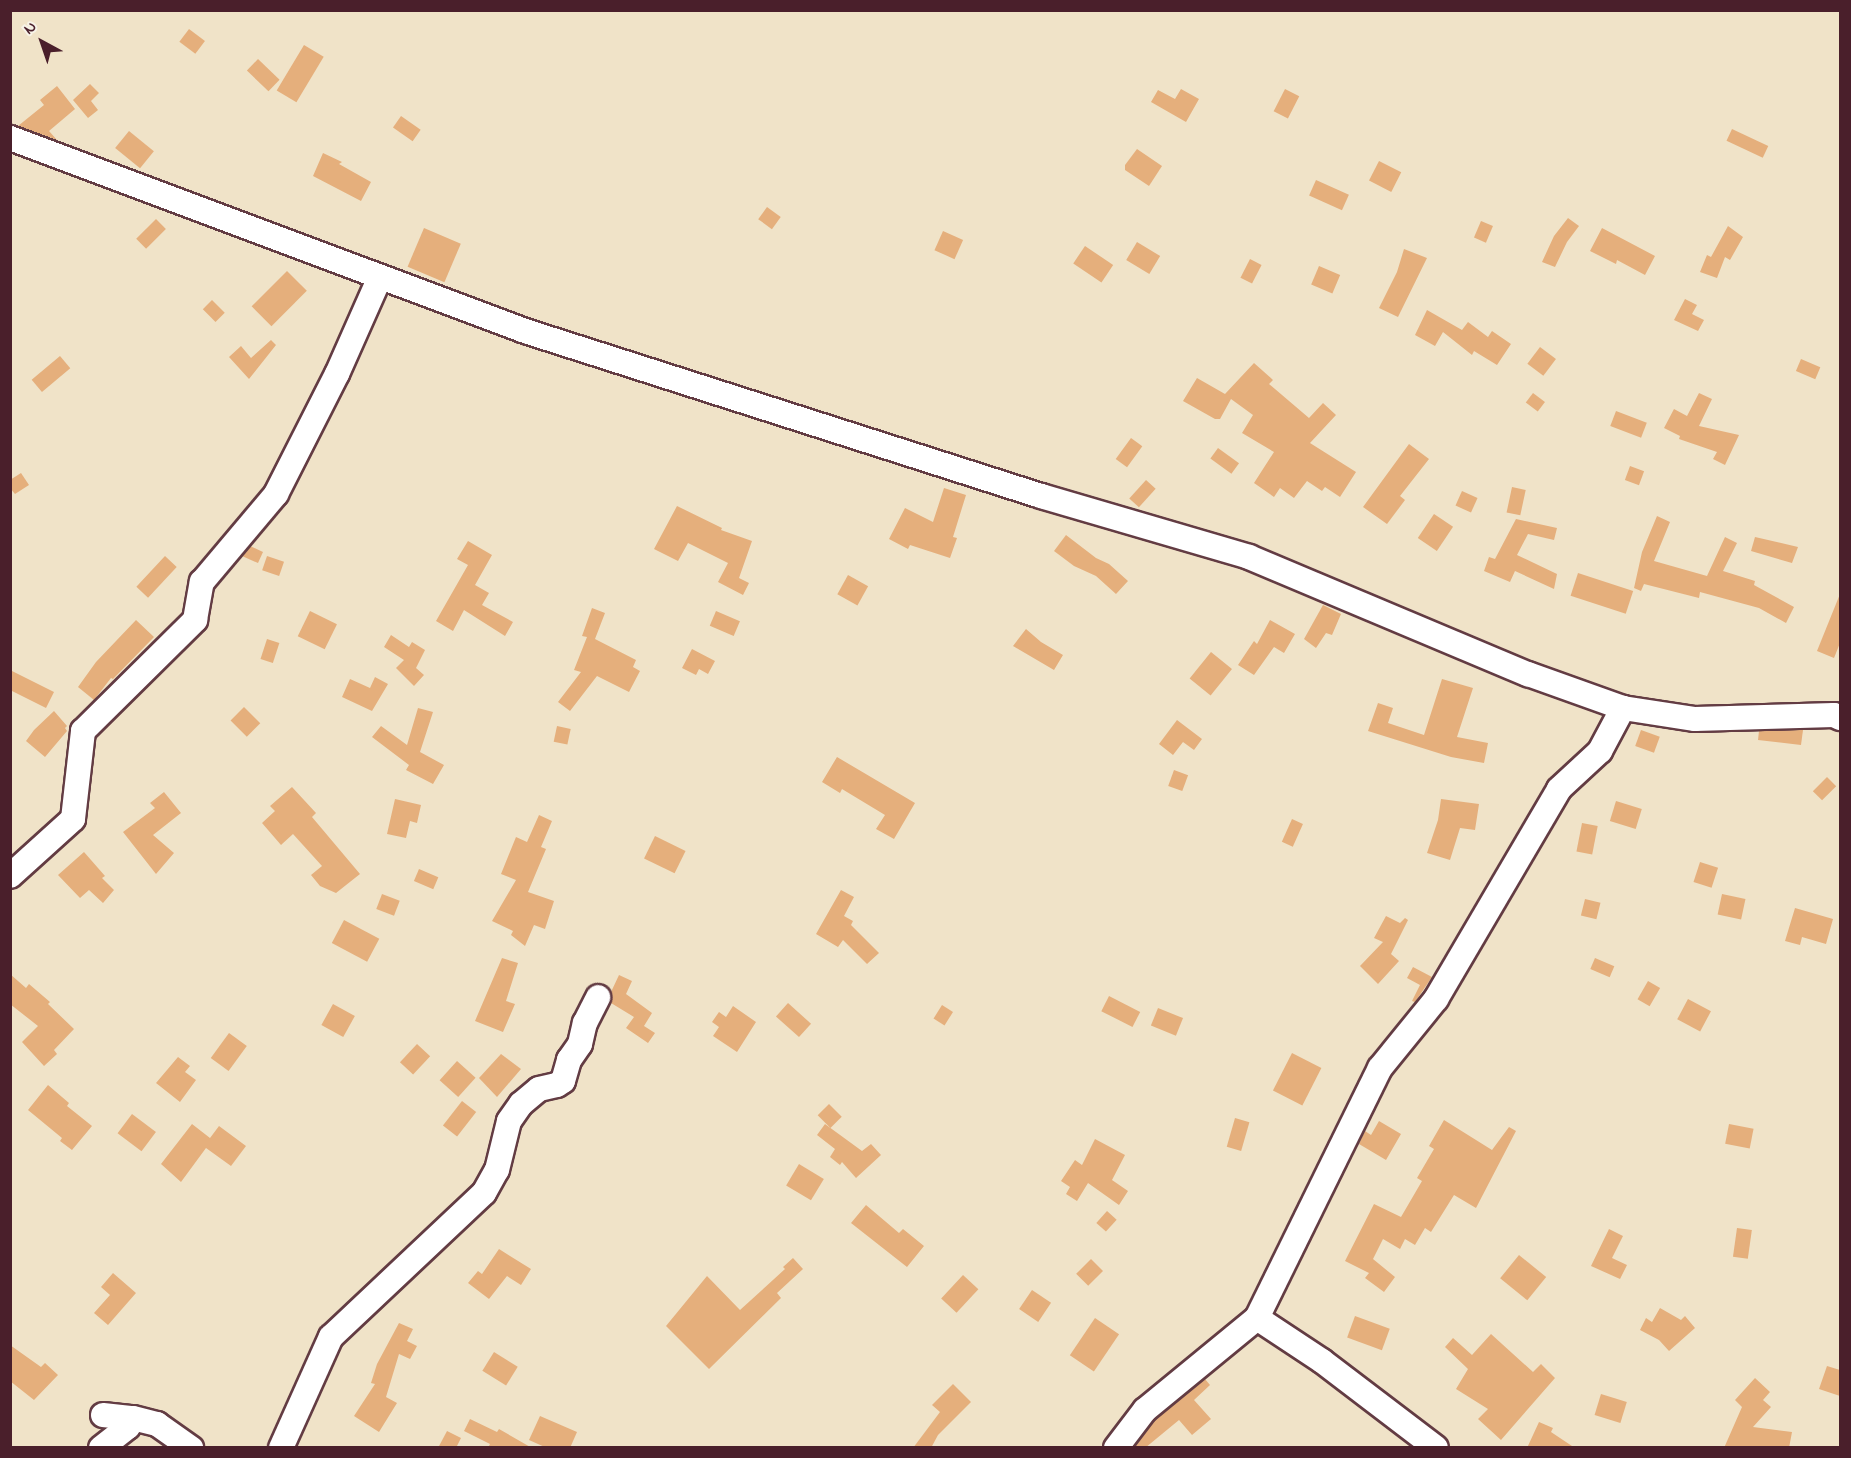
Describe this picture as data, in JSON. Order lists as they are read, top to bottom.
{
  "north": "top left"
}
